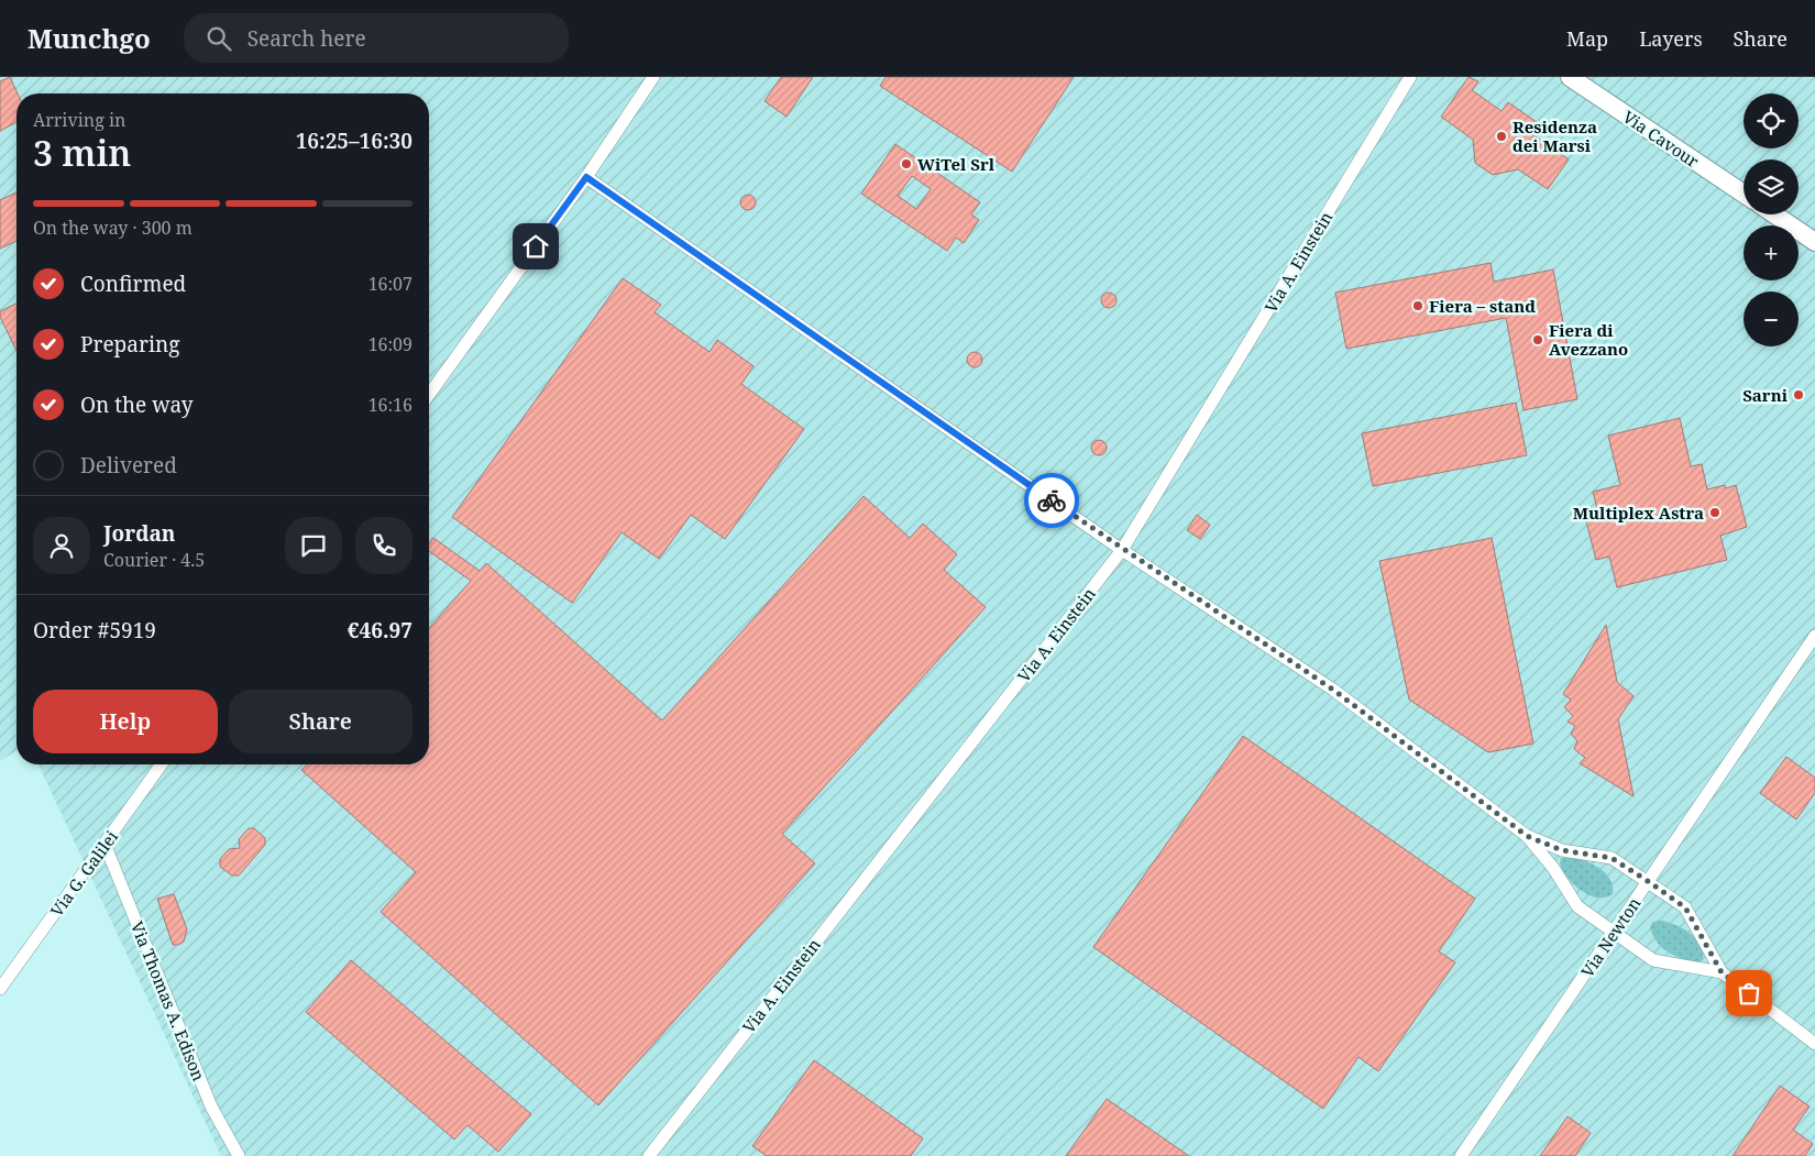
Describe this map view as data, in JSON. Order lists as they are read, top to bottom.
{
  "streets": {
    "main road": ["Via Cavour"],
    "street": [
      "Via A. Einstein",
      "Via G. Galilei",
      "Via Newton",
      "Via Thomas A. Edison"
    ]
  },
  "crossings": [
    ["Via G. Galilei", "Via Thomas A. Edison"]
  ],
  "places": [
    "Residenza dei Marsi",
    "WiTel Srl",
    "Fiera – stand",
    "Fiera di Avezzano",
    "Sarni",
    "Multiplex Astra"
  ],
  "page": {
    "header": "Munchgo",
    "search": "Search here",
    "nav": ["Map", "Layers", "Share"],
    "map_buttons": ["+", "−"],
    "heading": ["3 min", "Arriving in", "16:25–16:30"],
    "panel": [
      "Jordan",
      "Courier · 4.5",
      "Order #5919",
      "€46.97"
    ],
    "bar": "On the way · 300 m",
    "list": [
      ["Confirmed", "16:07"],
      ["Preparing", "16:09"],
      ["On the way", "16:16"],
      "Delivered"
    ],
    "buttons": ["Help", "Share"]
  }
}
